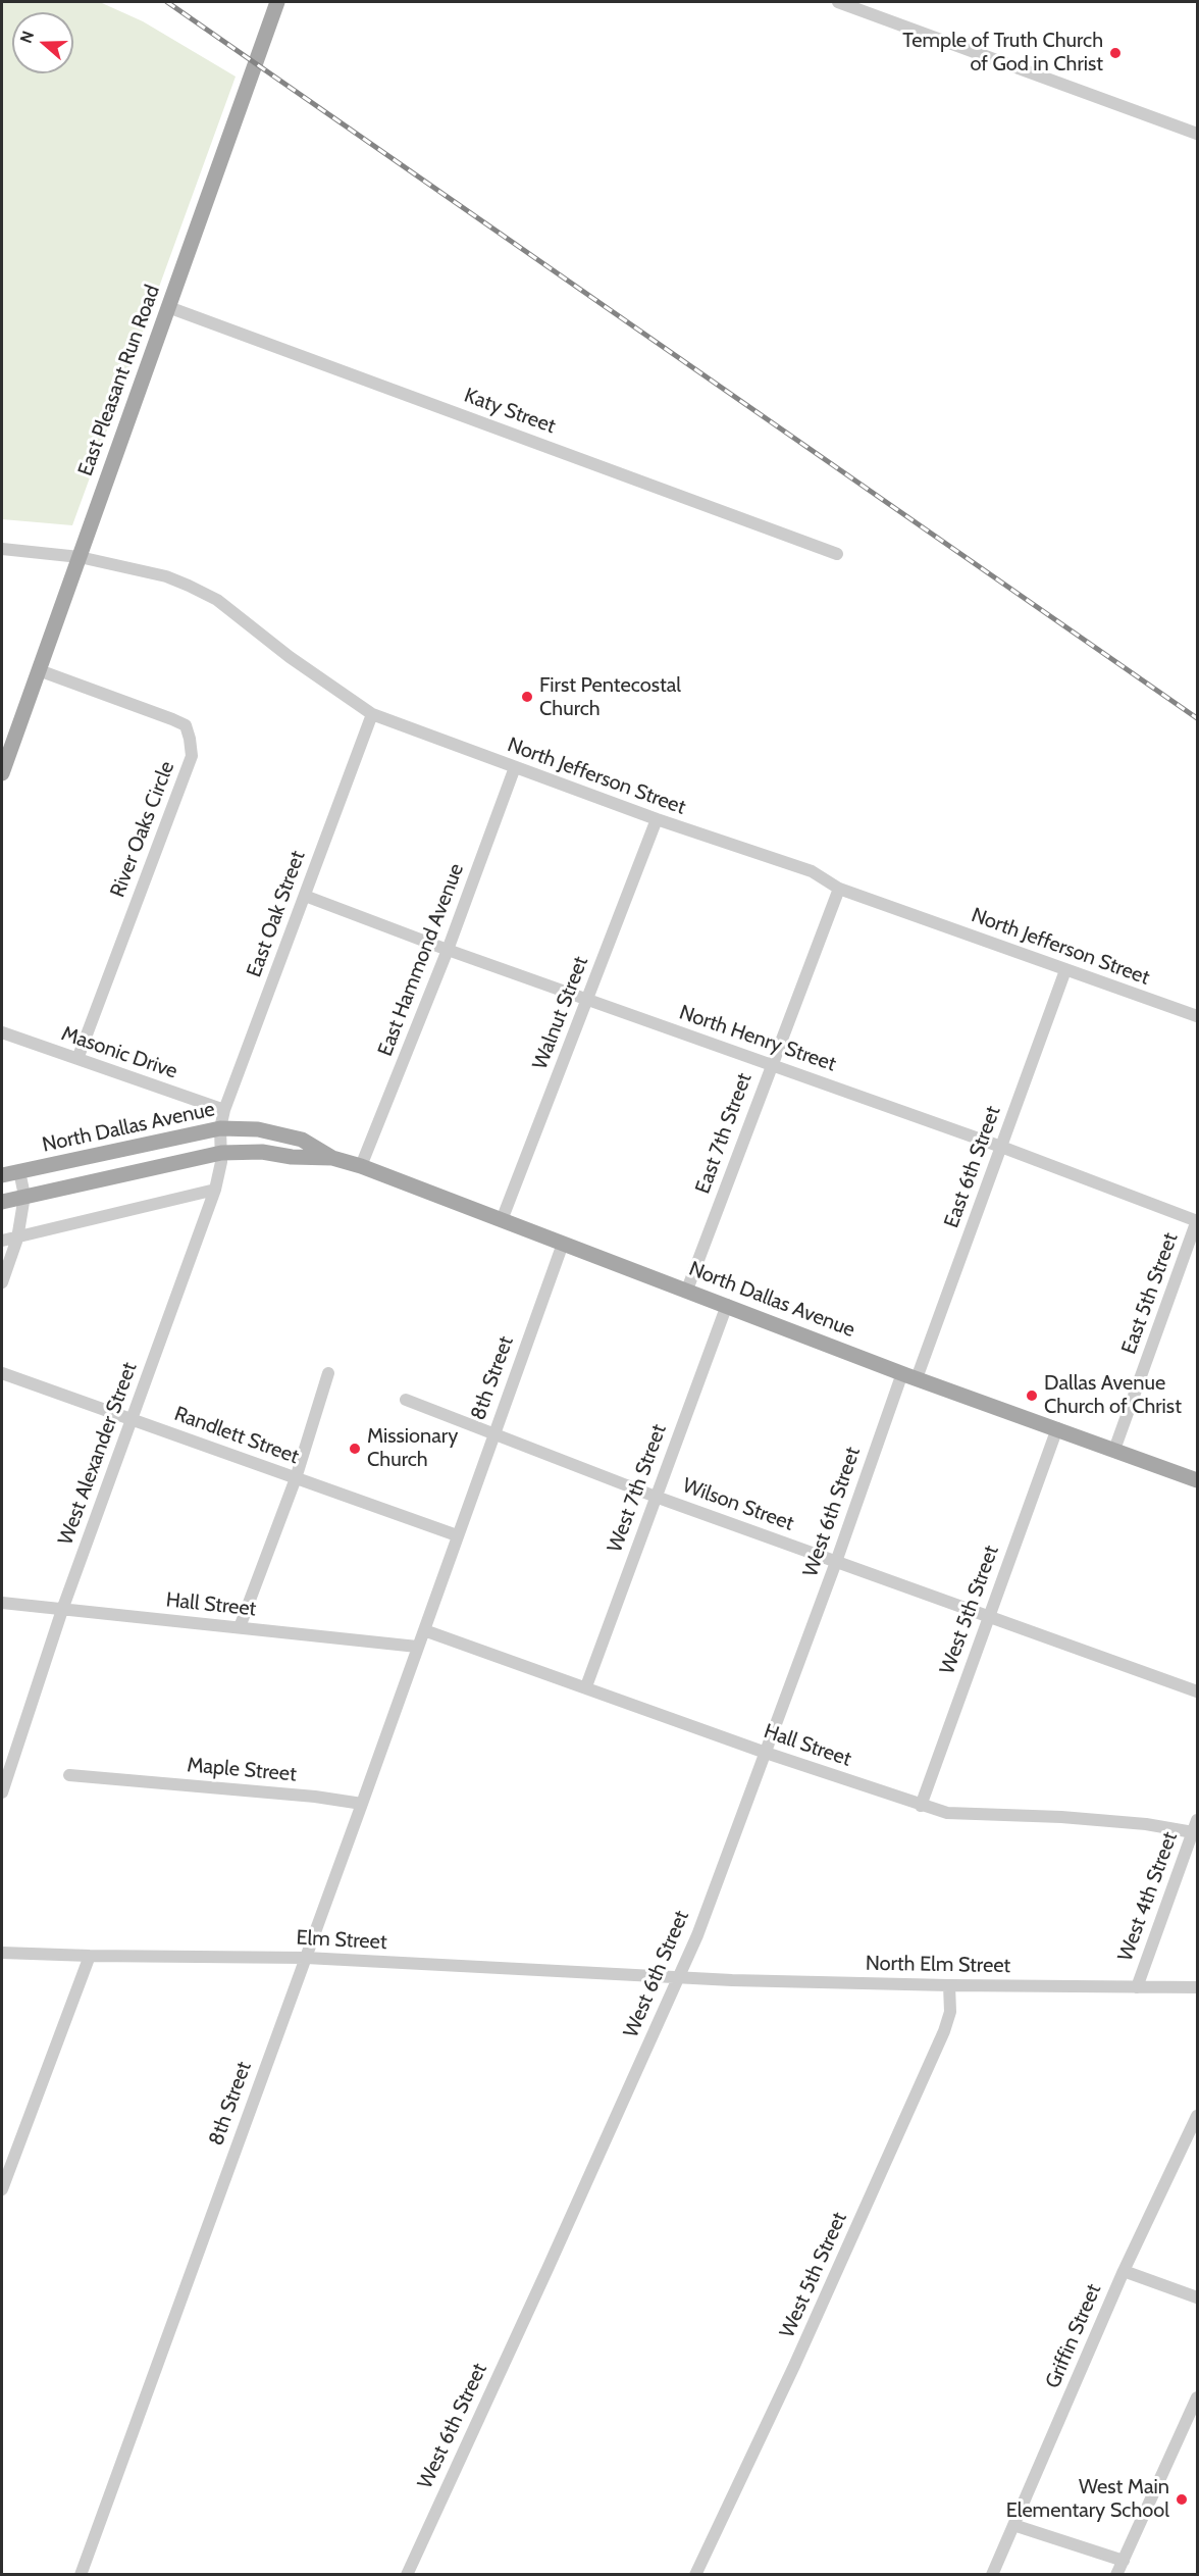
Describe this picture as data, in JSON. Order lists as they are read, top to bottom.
{
  "streets": {
    "main road": ["East Pleasant Run Road", "North Dallas Avenue"],
    "street": [
      "Katy Street",
      "North Jefferson Street",
      "River Oaks Circle",
      "East Oak Street",
      "East Hammond Avenue",
      "Walnut Street",
      "North Henry Street",
      "Masonic Drive",
      "East 7th Street",
      "East 6th Street",
      "East 5th Street",
      "8th Street",
      "Randlett Street",
      "West Alexander Street",
      "West 7th Street",
      "Wilson Street",
      "West 6th Street",
      "Hall Street",
      "West 5th Street",
      "Maple Street",
      "West 4th Street",
      "Elm Street",
      "North Elm Street",
      "Griffin Street"
    ]
  },
  "crossings": [
    ["East Pleasant Run Road", "Katy Street"],
    ["East Pleasant Run Road", "North Jefferson Street"],
    ["East Pleasant Run Road", "River Oaks Circle"],
    ["North Jefferson Street", "East Oak Street"],
    ["North Jefferson Street", "East Hammond Avenue"],
    ["North Jefferson Street", "Walnut Street"],
    ["North Jefferson Street", "East 7th Street"],
    ["North Jefferson Street", "East 6th Street"],
    ["River Oaks Circle", "Masonic Drive"],
    ["East Oak Street", "North Henry Street"],
    ["East Oak Street", "Masonic Drive"],
    ["East Oak Street", "North Dallas Avenue"],
    ["East Oak Street", "West Alexander Street"],
    ["East Hammond Avenue", "North Henry Street"],
    ["East Hammond Avenue", "North Dallas Avenue"],
    ["Walnut Street", "North Henry Street"],
    ["Walnut Street", "North Dallas Avenue"],
    ["North Henry Street", "East 7th Street"],
    ["North Henry Street", "East 6th Street"],
    ["North Henry Street", "East 5th Street"],
    ["North Dallas Avenue", "East 7th Street"],
    ["North Dallas Avenue", "East 6th Street"],
    ["North Dallas Avenue", "East 5th Street"],
    ["North Dallas Avenue", "8th Street"],
    ["North Dallas Avenue", "West Alexander Street"],
    ["North Dallas Avenue", "West 7th Street"],
    ["North Dallas Avenue", "West 6th Street"],
    ["North Dallas Avenue", "West 5th Street"],
    ["East 6th Street", "West 6th Street"],
    ["8th Street", "Randlett Street"],
    ["8th Street", "Wilson Street"],
    ["8th Street", "Hall Street"],
    ["8th Street", "Maple Street"],
    ["8th Street", "Elm Street"],
    ["Randlett Street", "West Alexander Street"],
    ["West Alexander Street", "Hall Street"],
    ["West 7th Street", "Wilson Street"],
    ["West 7th Street", "Hall Street"],
    ["Wilson Street", "West 6th Street"],
    ["Wilson Street", "West 5th Street"],
    ["West 6th Street", "Hall Street"],
    ["West 6th Street", "Elm Street"],
    ["West 6th Street", "North Elm Street"],
    ["Hall Street", "West 5th Street"],
    ["Hall Street", "West 4th Street"],
    ["West 5th Street", "North Elm Street"],
    ["West 4th Street", "North Elm Street"],
    ["Elm Street", "North Elm Street"]
  ],
  "places": [
    "Temple of Truth Church of God in Christ",
    "First Pentecostal Church",
    "Dallas Avenue Church of Christ",
    "Missionary Church",
    "West Main Elementary School"
  ],
  "north": "left"
}
